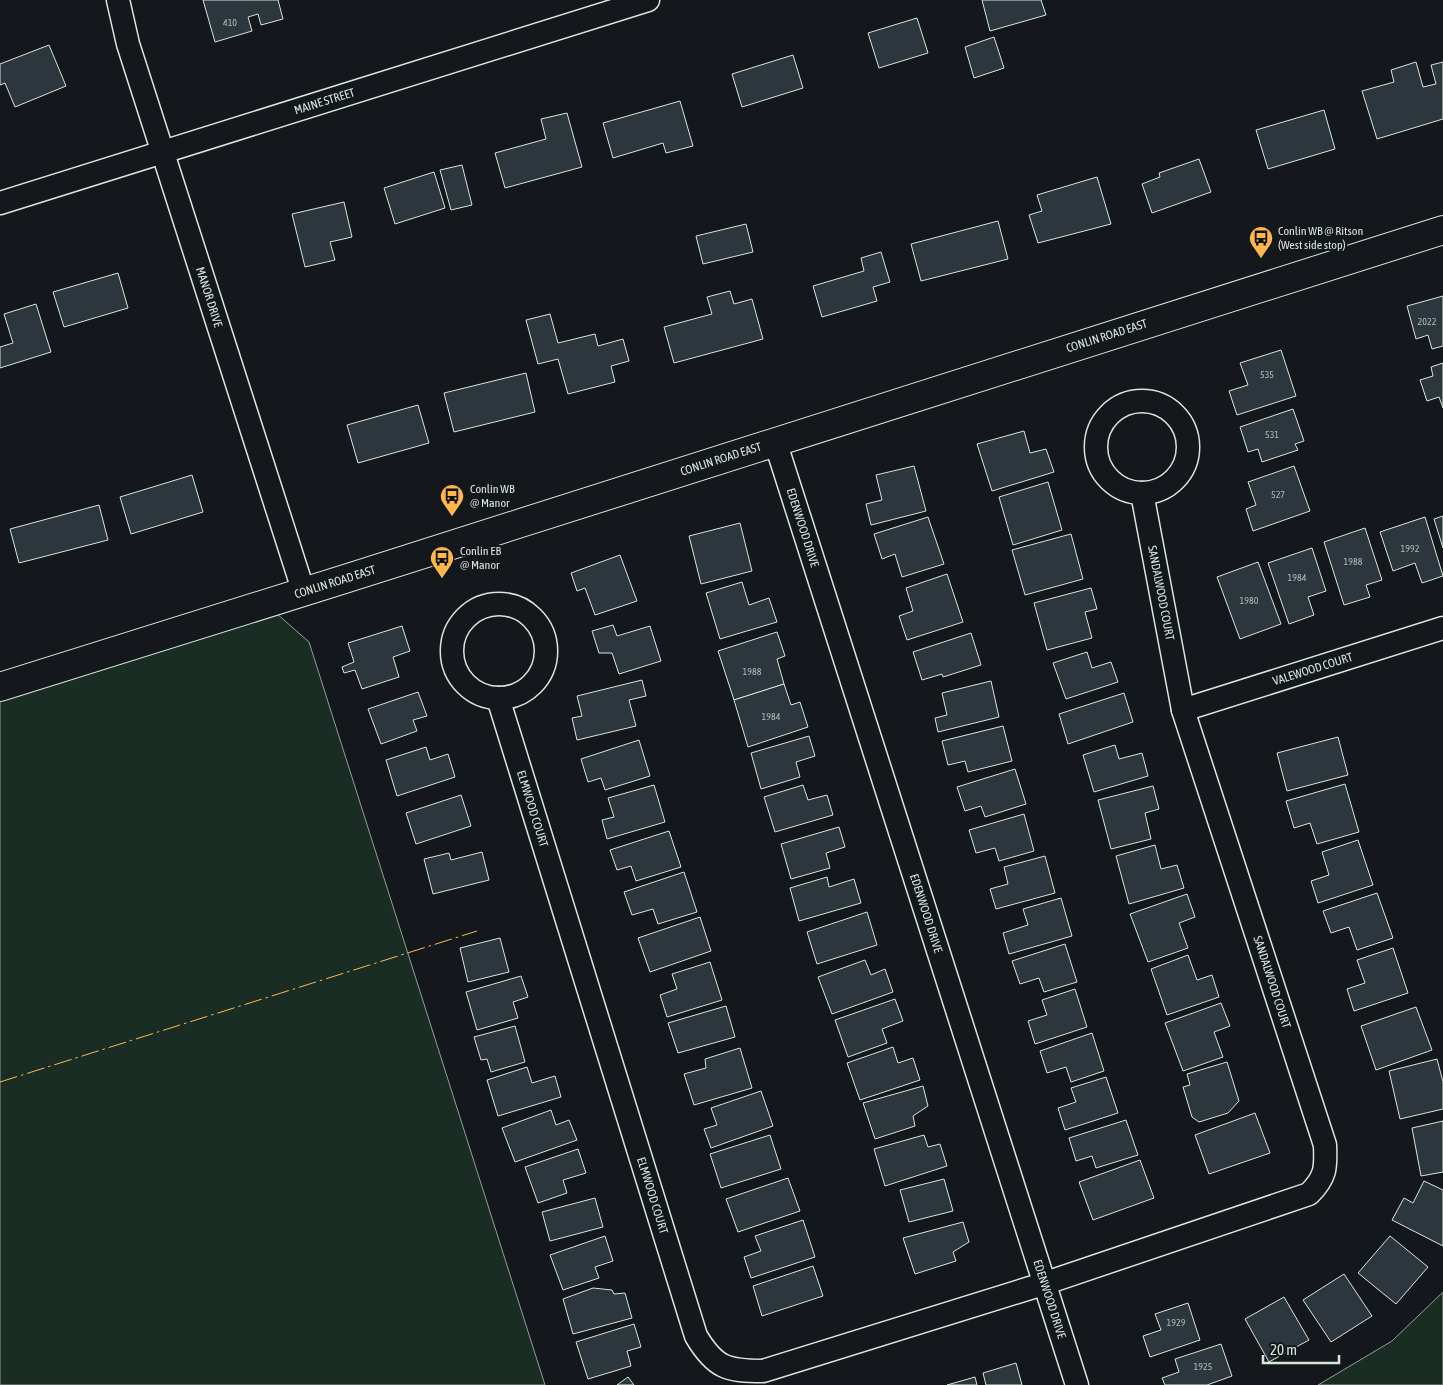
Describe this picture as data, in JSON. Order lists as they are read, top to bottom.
{
  "streets": {
    "street": [
      "MAINE STREET",
      "MANOR DRIVE",
      "CONLIN ROAD EAST",
      "EDENWOOD DRIVE",
      "SANDALWOOD COURT",
      "VALEWOOD COURT",
      "ELMWOOD COURT"
    ]
  },
  "crossings": [
    ["MAINE STREET", "MANOR DRIVE"],
    ["MANOR DRIVE", "CONLIN ROAD EAST"],
    ["CONLIN ROAD EAST", "EDENWOOD DRIVE"],
    ["EDENWOOD DRIVE", "SANDALWOOD COURT"],
    ["EDENWOOD DRIVE", "ELMWOOD COURT"],
    ["SANDALWOOD COURT", "VALEWOOD COURT"],
    ["SANDALWOOD COURT", "ELMWOOD COURT"]
  ],
  "places": {
    "bus stop": ["Conlin WB @ Ritson (West side stop)", "Conlin WB @ Manor", "Conlin EB @ Manor"]
  },
  "house_numbers": [
    "410",
    "2022",
    "535",
    "531",
    "527",
    "1992",
    "1988",
    "1984",
    "1980",
    "1988",
    "1984",
    "1929",
    "1925"
  ],
  "scale_bar": "20 m"
}
